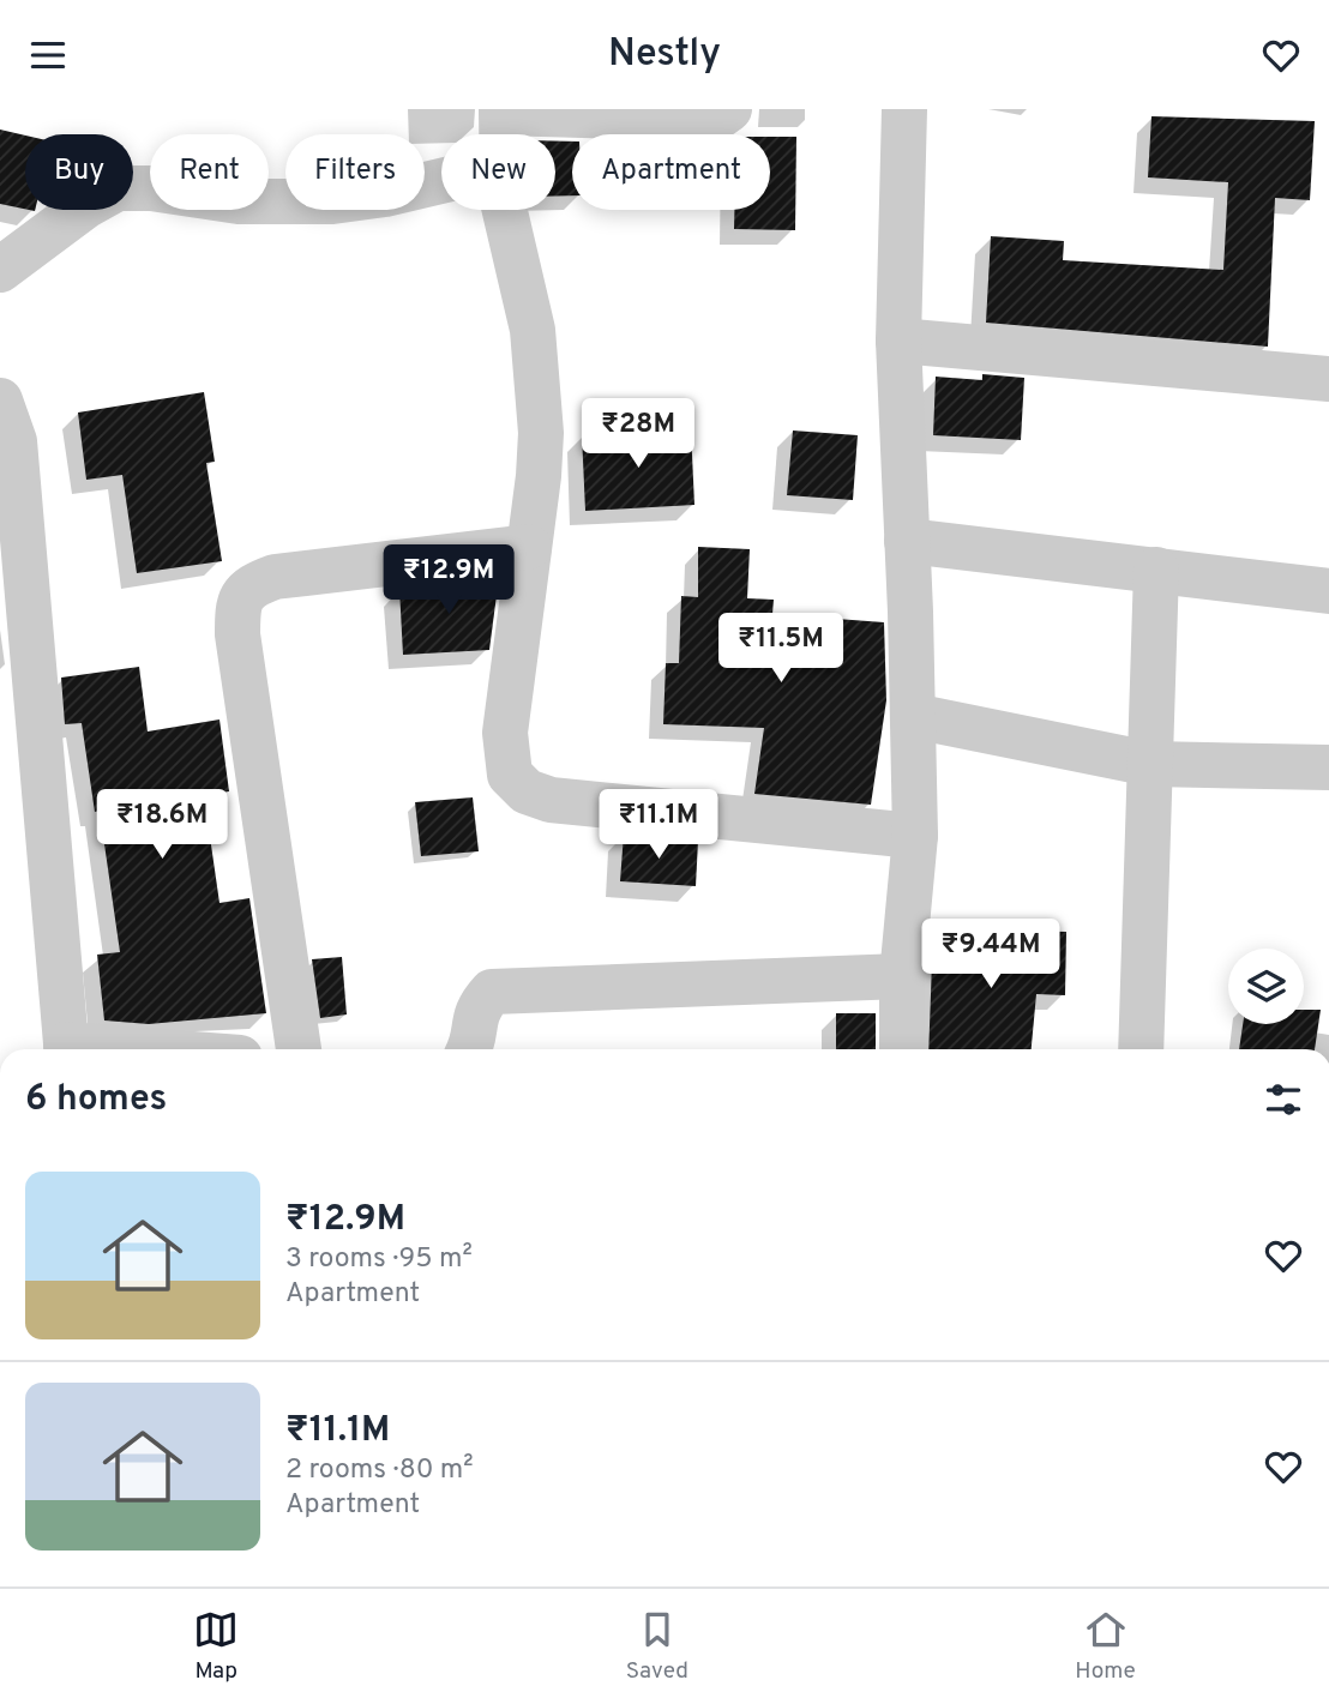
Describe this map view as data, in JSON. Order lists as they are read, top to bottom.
{
  "page": {
    "header": "Nestly",
    "chip": [
      "Buy",
      "Rent",
      "Filters",
      "New",
      "Apartment"
    ],
    "price": [
      "₹28M",
      "₹12.9M",
      "₹11.5M",
      "₹18.6M",
      "₹11.1M",
      "₹9.44M"
    ],
    "heading": "6 homes",
    "list": [
      {
        "name": "₹12.9M",
        "note": "3 rooms · 95 m² · Apartment"
      },
      {
        "name": "₹11.1M",
        "note": "2 rooms · 80 m² · Apartment"
      }
    ],
    "tabs": ["Map", "Saved", "Home"]
  }
}
